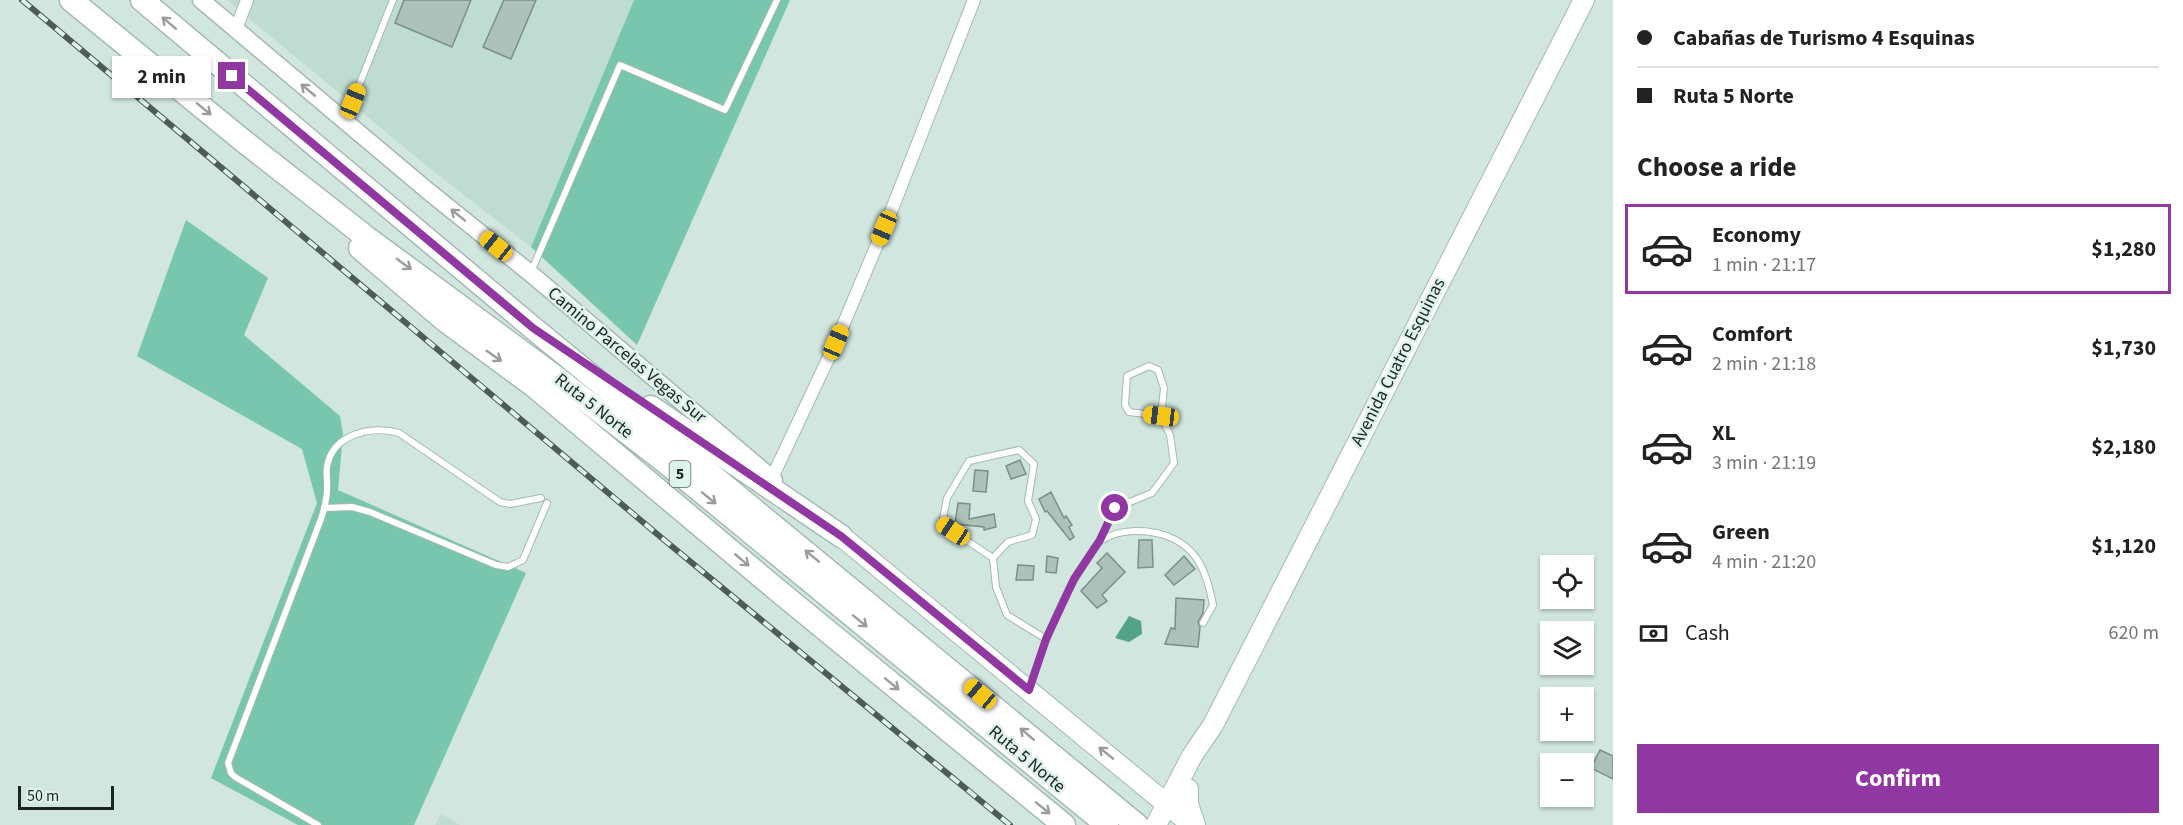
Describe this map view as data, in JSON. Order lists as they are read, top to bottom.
{
  "streets": {
    "highway": ["Ruta 5 Norte", "5"],
    "main road": ["Camino Parcelas Vegas Sur", "Avenida Cuatro Esquinas"]
  },
  "crossings": [
    ["Camino Parcelas Vegas Sur", "Avenida Cuatro Esquinas"]
  ],
  "one_way": ["Camino Parcelas Vegas Sur"],
  "scale_bar": "50 m",
  "page": {
    "banner": ["Cabañas de Turismo 4 Esquinas", "Ruta 5 Norte"],
    "bubble": "2 min",
    "heading": "Choose a ride",
    "list": [
      {
        "name": "Economy",
        "note": "1 min · 21:17",
        "value": "$1,280"
      },
      {
        "name": "Comfort",
        "note": "2 min · 21:18",
        "value": "$1,730"
      },
      {
        "name": "XL",
        "note": "3 min · 21:19",
        "value": "$2,180"
      },
      {
        "name": "Green",
        "note": "4 min · 21:20",
        "value": "$1,120"
      }
    ],
    "map_buttons": ["+", "−"],
    "pay": ["Cash", "620 m"],
    "buttons": "Confirm",
    "scale": "50 m"
  }
}
